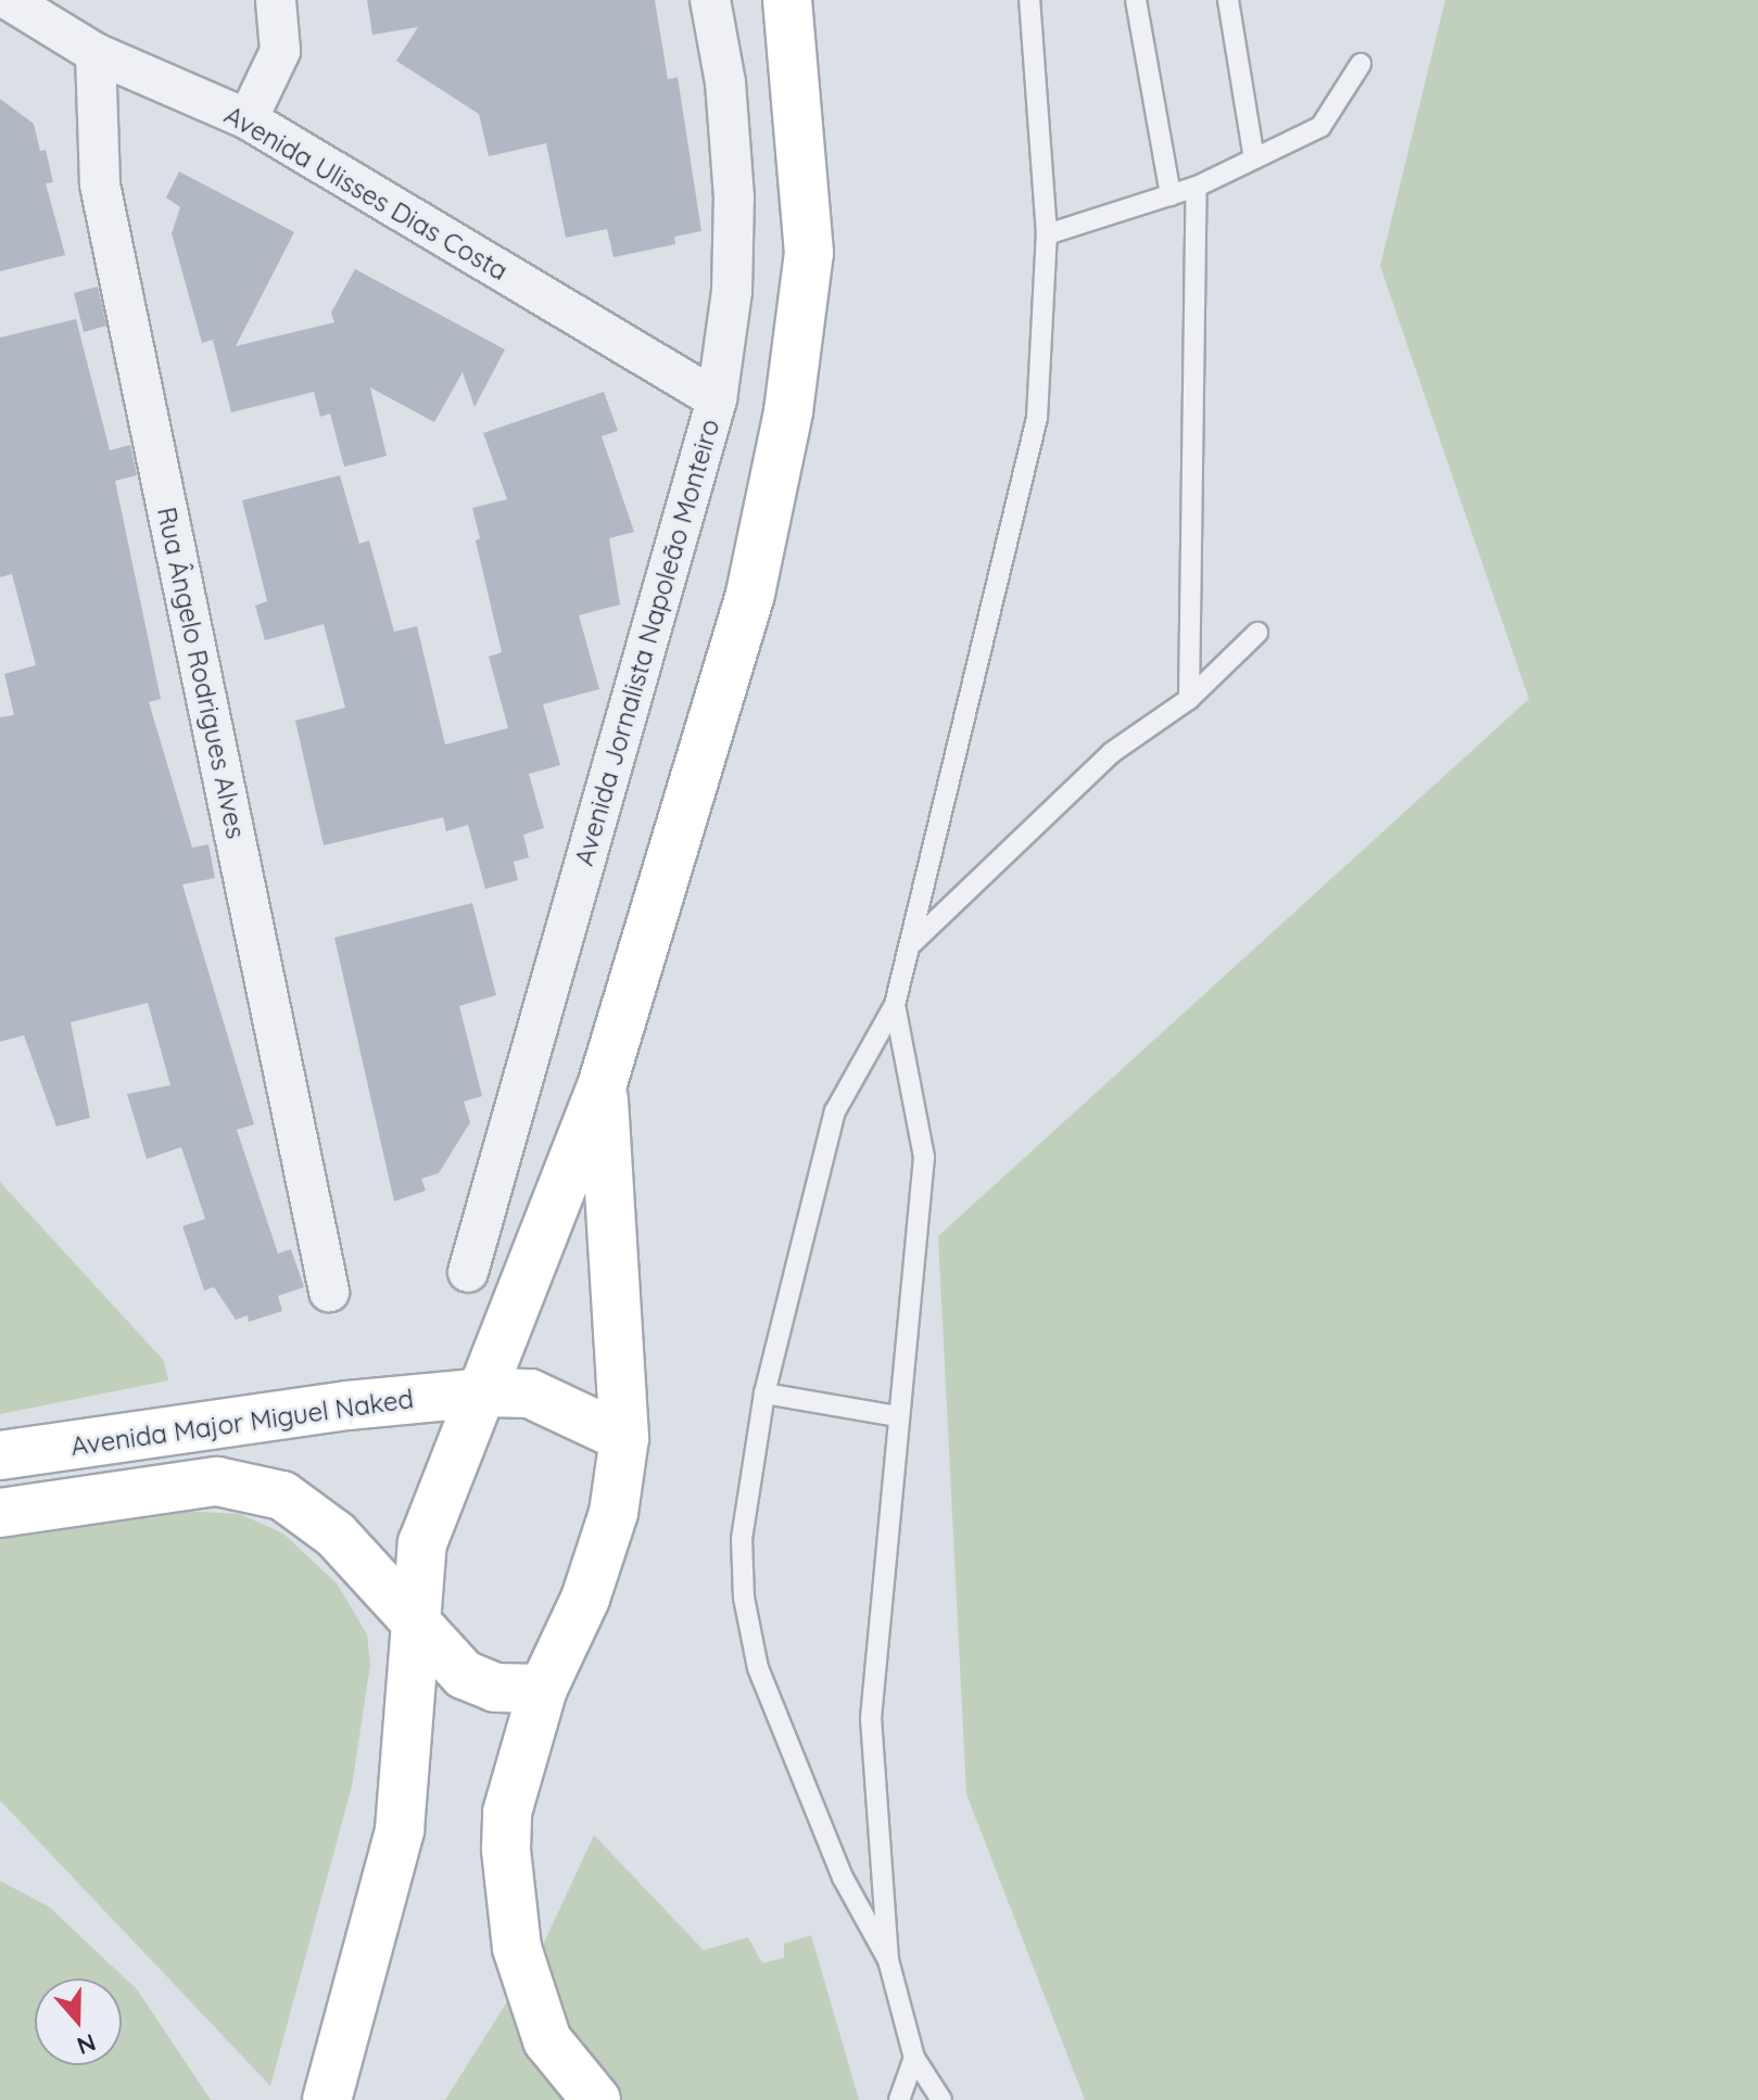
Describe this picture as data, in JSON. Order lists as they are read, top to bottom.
{
  "streets": {
    "main road": ["Avenida Major Miguel Naked"],
    "street": ["Avenida Ulisses Dias Costa", "Avenida Jornalista Napoleão Monteiro", "Rua Ângelo Rodrigues Alves"]
  },
  "crossings": [
    ["Avenida Ulisses Dias Costa", "Avenida Jornalista Napoleão Monteiro"],
    ["Avenida Ulisses Dias Costa", "Rua Ângelo Rodrigues Alves"]
  ],
  "north": "bottom"
}
